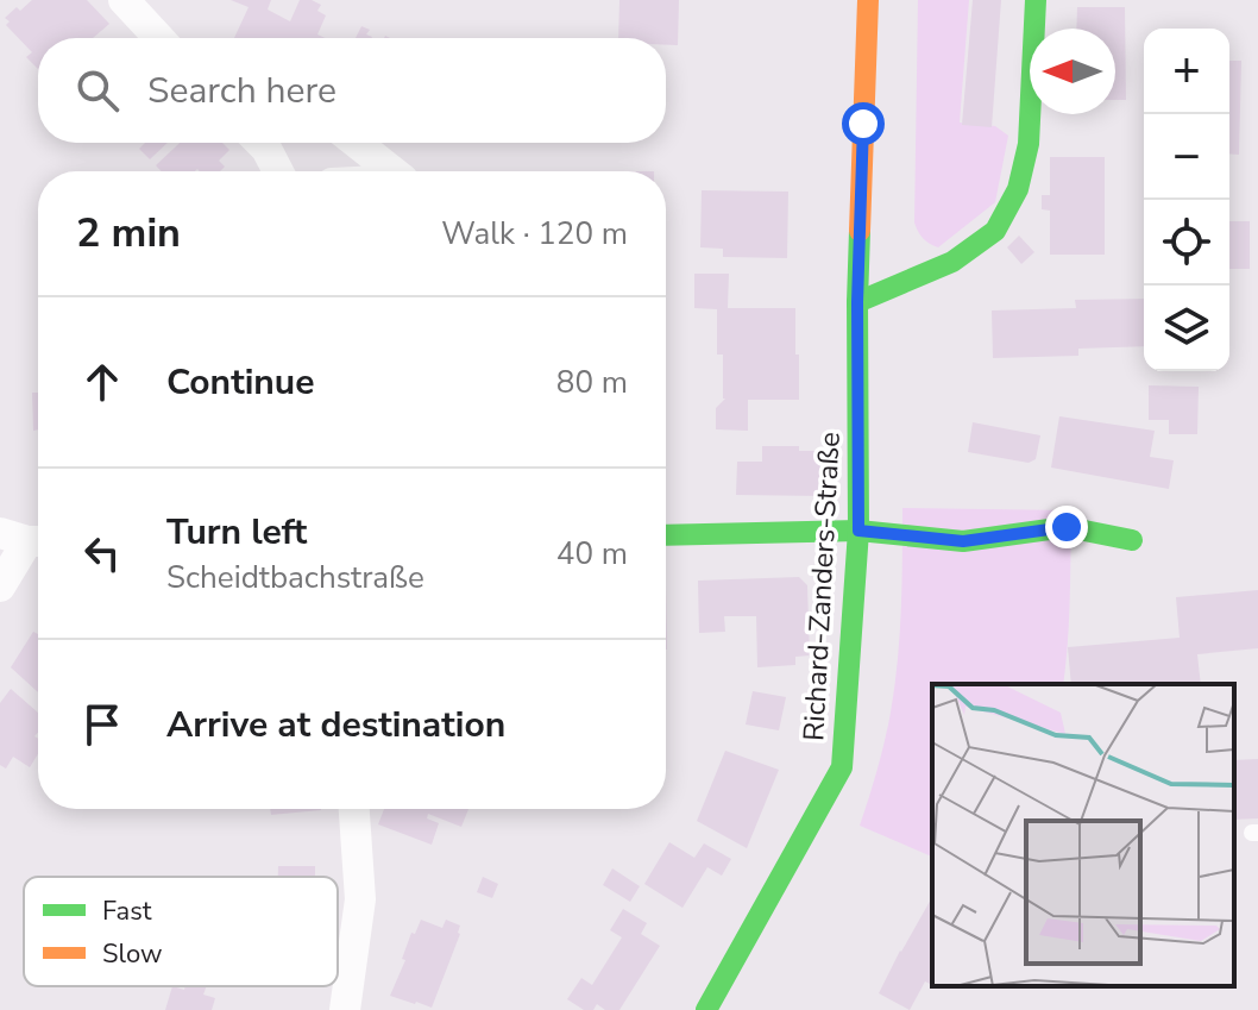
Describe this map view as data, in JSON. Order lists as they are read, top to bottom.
{
  "streets": {
    "street": ["Richard-Zanders-Straße"]
  },
  "legend": ["Fast", "Slow"],
  "north": "left",
  "page": {
    "map_buttons": ["+", "−"],
    "search": "Search here",
    "heading": ["2 min", "Walk · 120 m"],
    "list": [
      ["Continue", "80 m"],
      ["Turn left", "Scheidtbachstraße", "40 m"],
      "Arrive at destination"
    ]
  }
}
